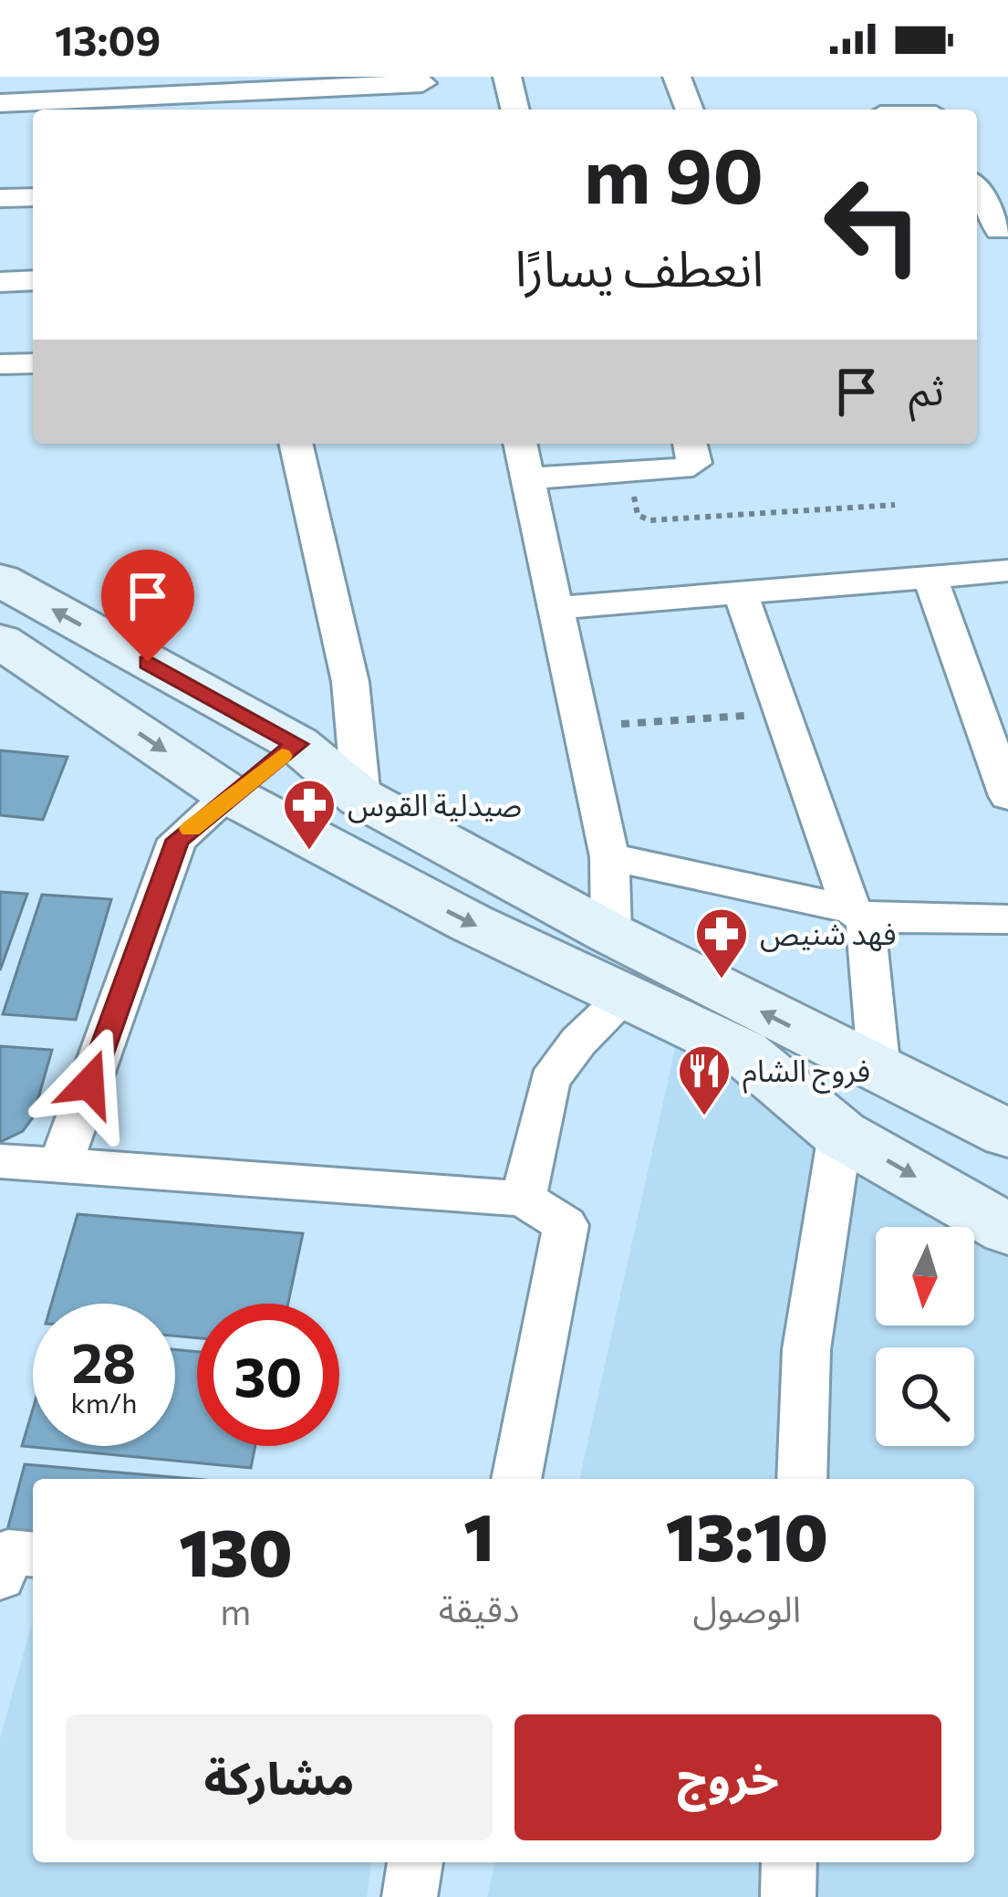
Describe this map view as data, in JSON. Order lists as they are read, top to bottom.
{
  "places": {
    "pharmacy": ["صيدلية القوس", "فهد شنيص"],
    "restaurant": ["فروج الشام"]
  },
  "north": "bottom",
  "page": {
    "status": "13:09",
    "turn": ["90 m", "انعطف يسارًا"],
    "then": "ثم",
    "speed": "28 km/h",
    "limit": "30",
    "eta": [
      "13:10",
      "الوصول",
      "1",
      "دقيقة",
      "130",
      "m"
    ],
    "buttons": ["خروج", "مشاركة"]
  }
}
